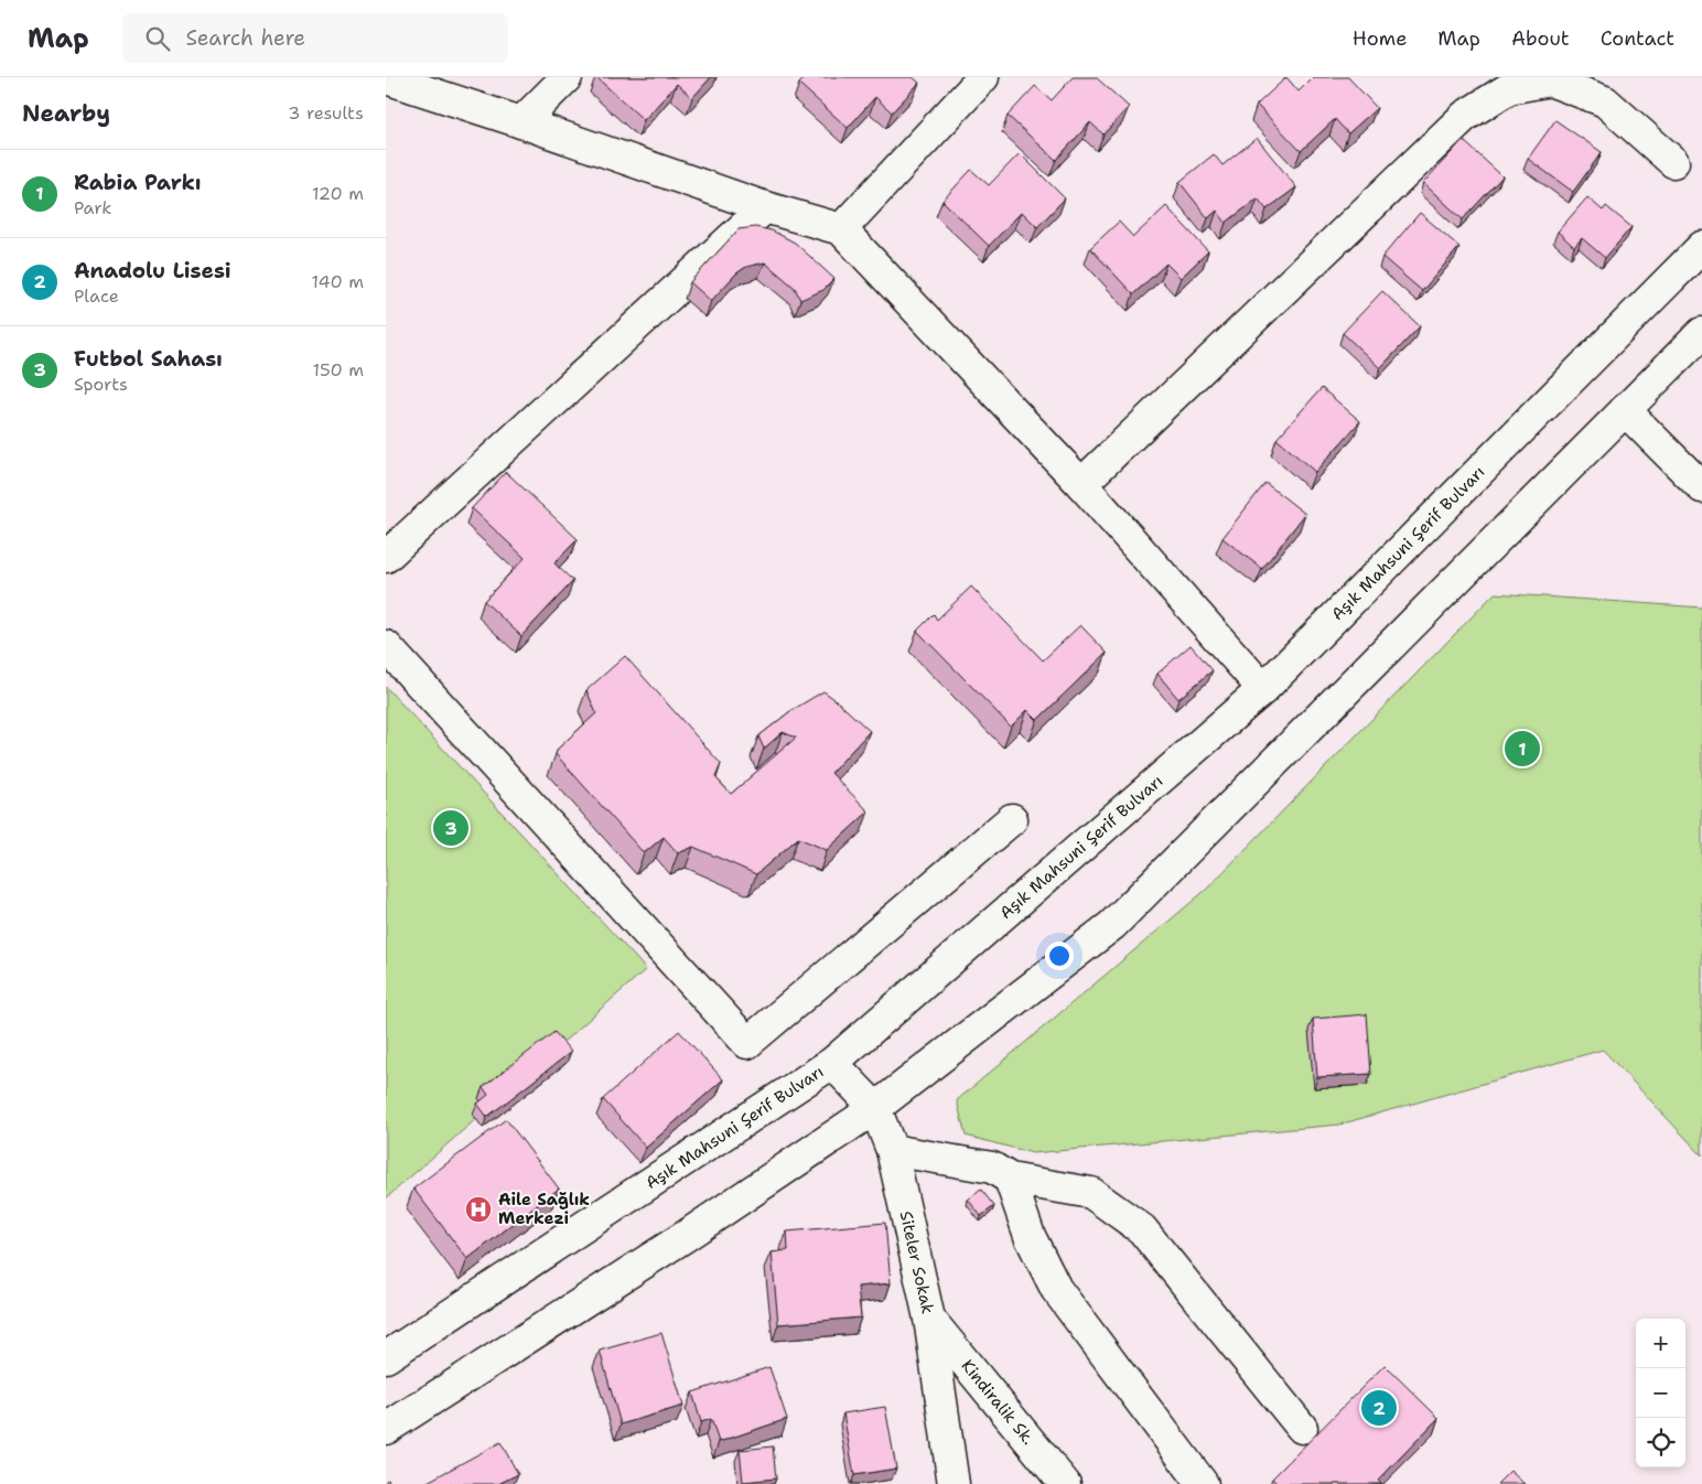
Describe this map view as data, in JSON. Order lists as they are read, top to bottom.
{
  "streets": {
    "street": ["Aşık Mahsuni Şerif Bulvarı", "Siteler Sokak", "Kindiralik Sk."]
  },
  "crossings": [
    ["Aşık Mahsuni Şerif Bulvarı", "Siteler Sokak"],
    ["Siteler Sokak", "Kindiralik Sk."]
  ],
  "places": {
    "hospital": ["Aile Sağlık Merkezi"]
  },
  "page": {
    "header": "Map",
    "search": "Search here",
    "nav": [
      "Home",
      "Map",
      "About",
      "Contact"
    ],
    "heading": ["Nearby", "3 results"],
    "list": [
      {
        "mark": "1",
        "name": "Rabia Parkı",
        "note": "Park",
        "value": "120 m"
      },
      {
        "mark": "2",
        "name": "Anadolu Lisesi",
        "note": "Place",
        "value": "140 m"
      },
      {
        "mark": "3",
        "name": "Futbol Sahası",
        "note": "Sports",
        "value": "150 m"
      }
    ],
    "pins": ["1", "3", "2"],
    "map_buttons": ["+", "−"]
  }
}
